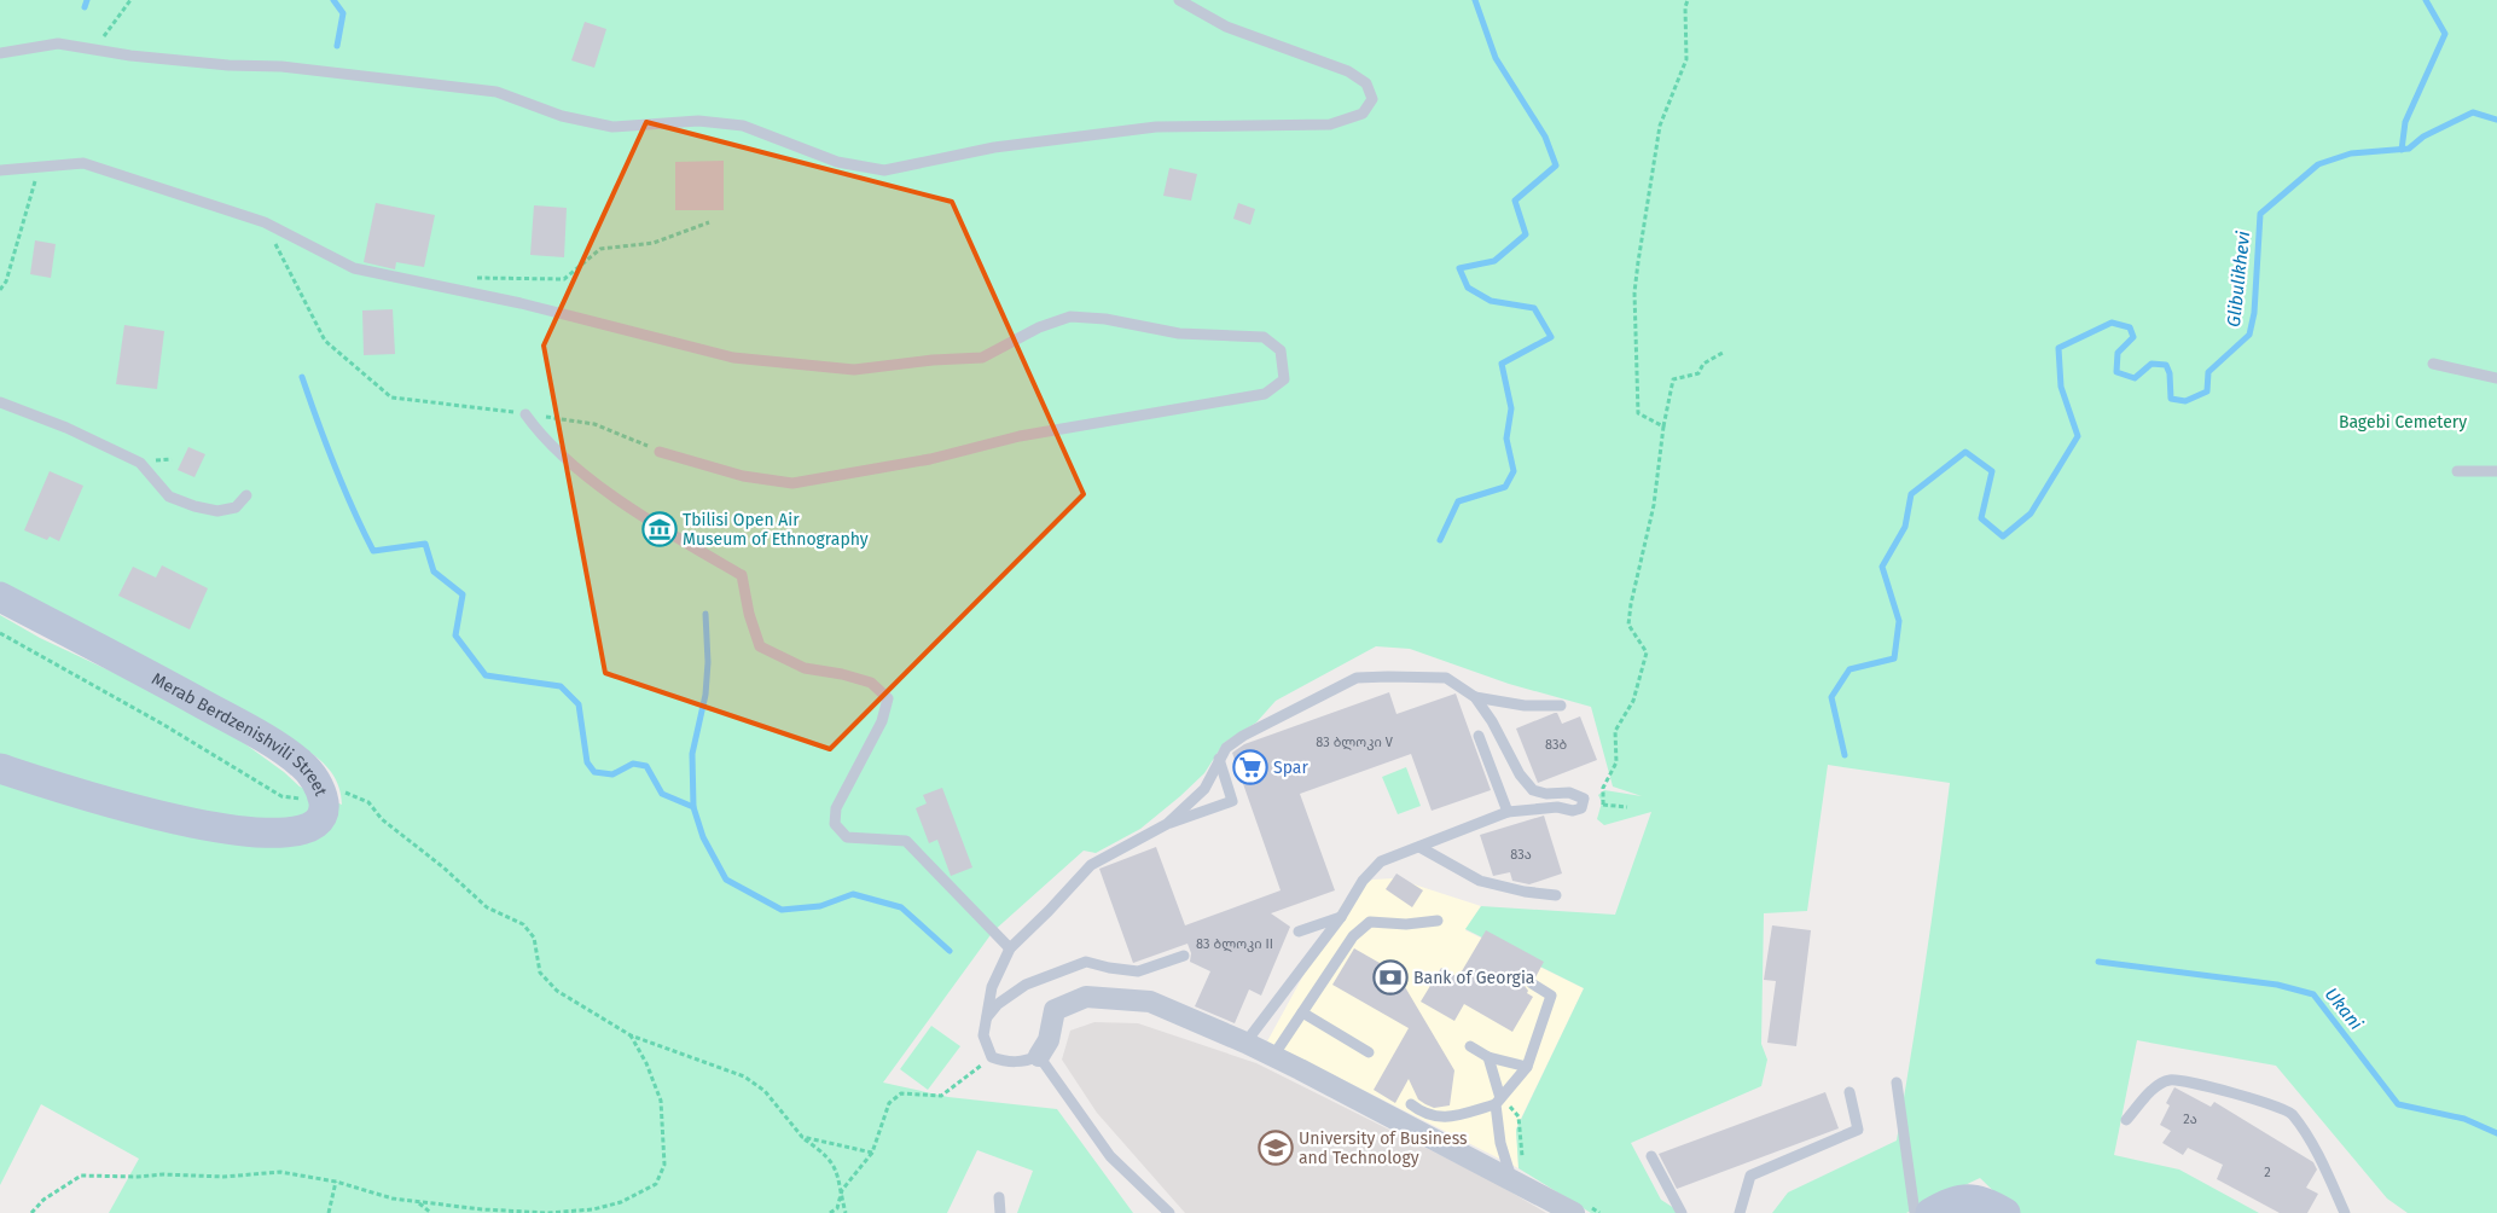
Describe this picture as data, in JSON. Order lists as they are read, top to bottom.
{
  "streets": {
    "street": ["Merab Berdzenishvili Street"]
  },
  "water": ["Glibulikhevi", "Ukani"],
  "parks": ["Bagebi Cemetery"],
  "places": {
    "museum": ["Tbilisi Open Air Museum of Ethnography"],
    "supermarket": ["Spar"],
    "bank": ["Bank of Georgia"],
    "school or university": ["University of Business and Technology"]
  },
  "house_numbers": [
    "83 ბლოკი V",
    "83ბ",
    "83ა",
    "83 ბლოკი II",
    "2ა",
    "2"
  ]
}
